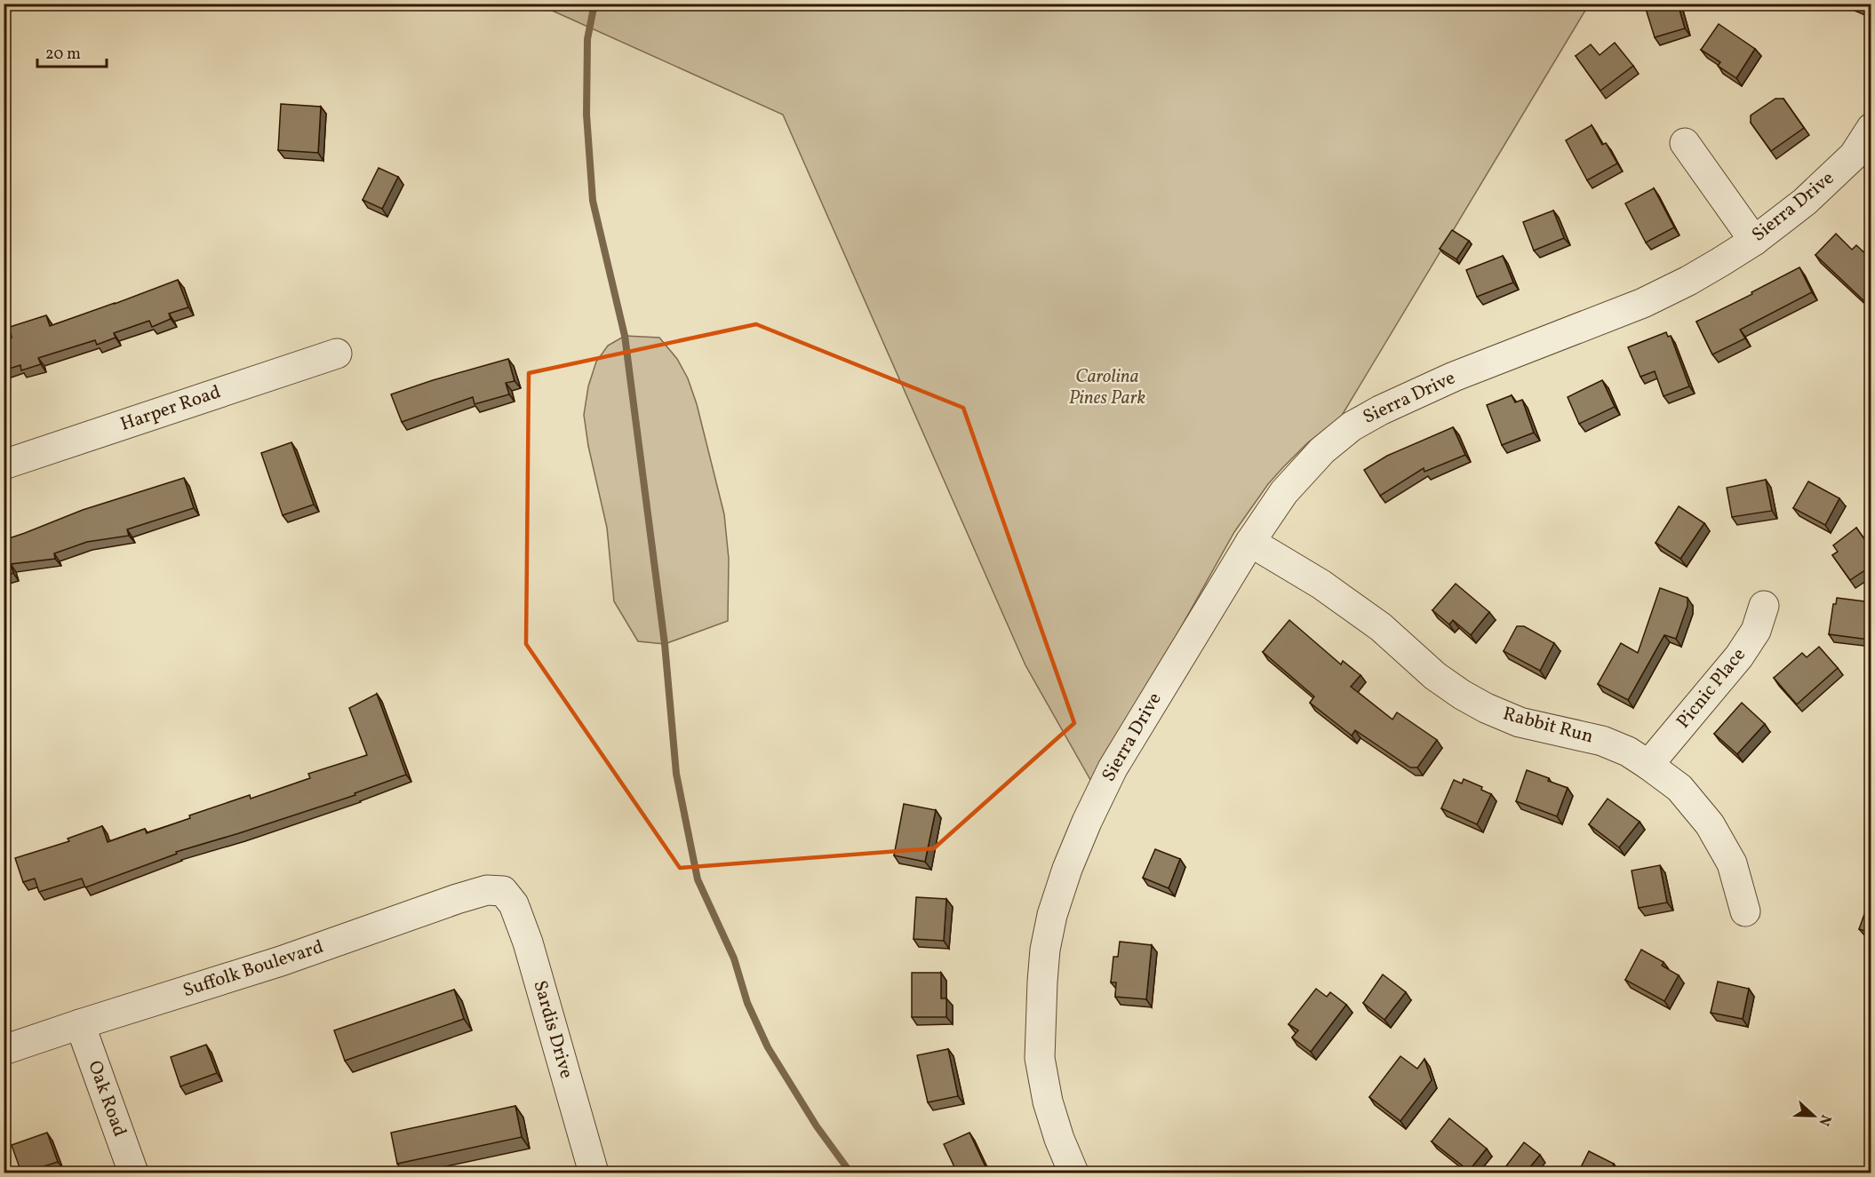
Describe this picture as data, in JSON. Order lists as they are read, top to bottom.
{
  "streets": {
    "street": [
      "Sierra Drive",
      "Harper Road",
      "Picnic Place",
      "Rabbit Run",
      "Suffolk Boulevard",
      "Sardis Drive",
      "Oak Road"
    ]
  },
  "crossings": [
    ["Sierra Drive", "Rabbit Run"],
    ["Picnic Place", "Rabbit Run"],
    ["Suffolk Boulevard", "Sardis Drive"],
    ["Suffolk Boulevard", "Oak Road"]
  ],
  "parks": ["Carolina Pines Park"],
  "scale_bar": "20 m",
  "north": "right"
}
